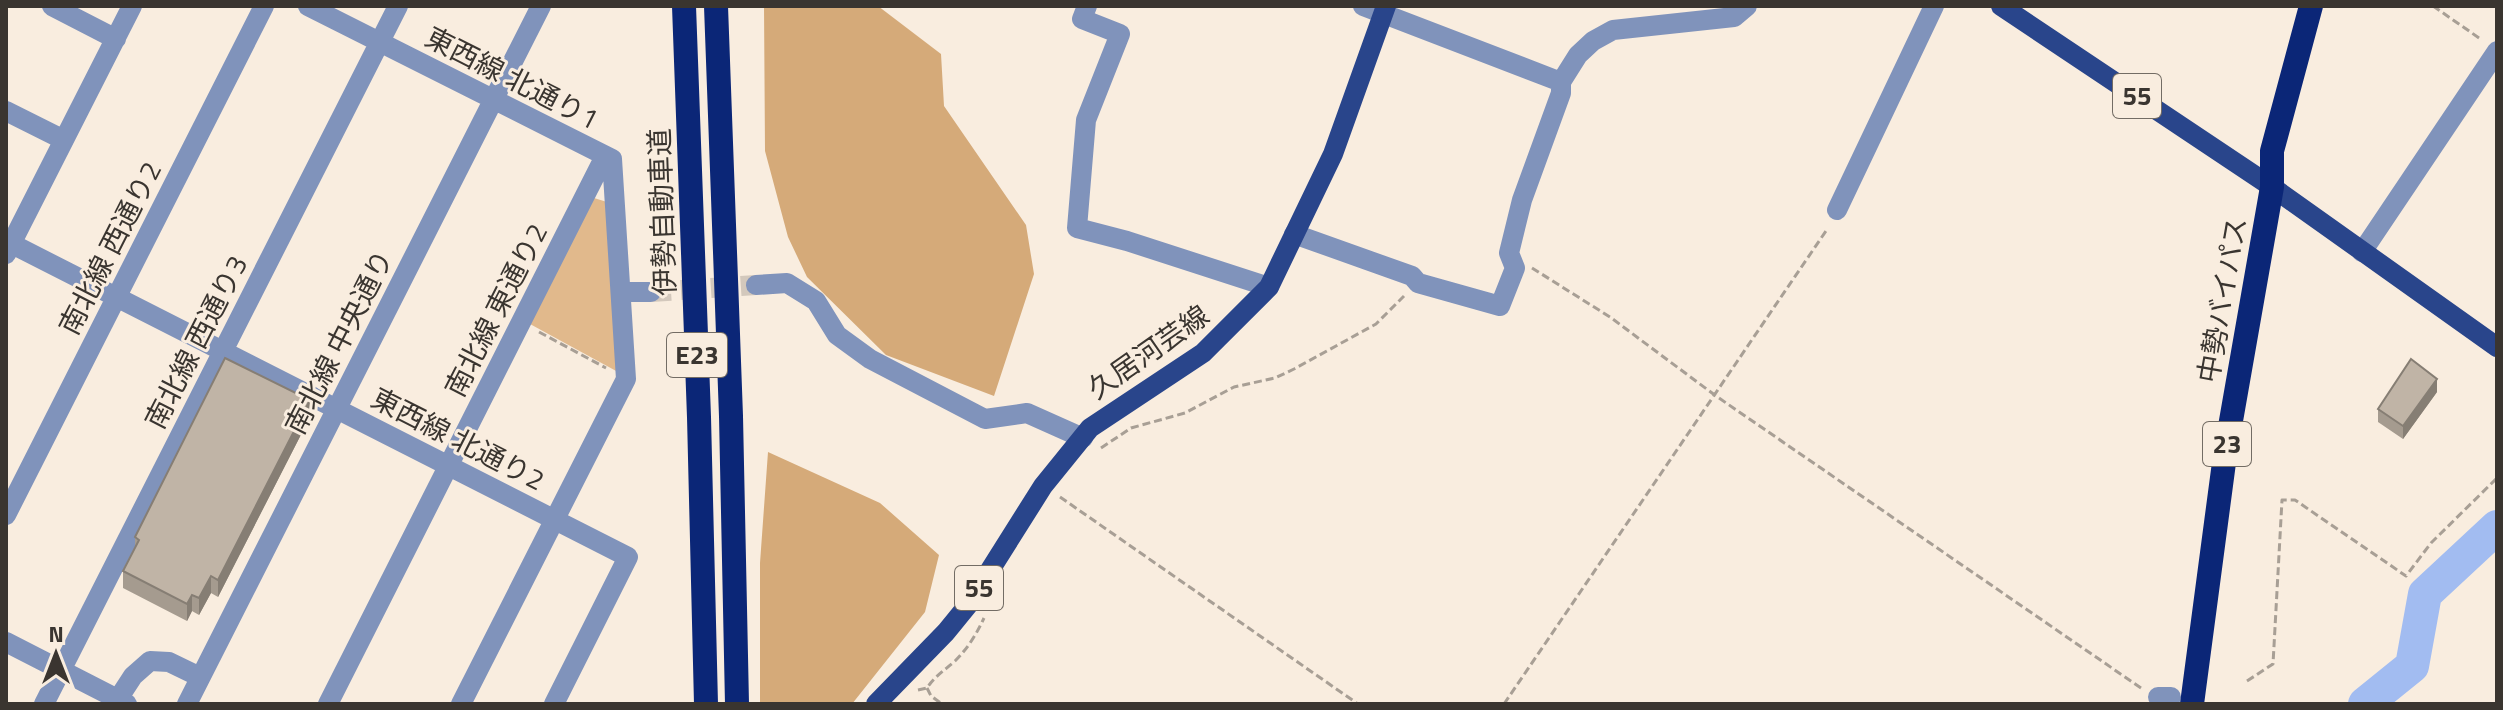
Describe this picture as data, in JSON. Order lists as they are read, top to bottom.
{
  "streets": {
    "highway": [
      "伊勢自動車道",
      "中勢バイパス",
      "E23",
      "23"
    ],
    "main road": ["55", "久居河芸線"],
    "street": [
      "東西線 北通り1",
      "南北線 西通り2",
      "南北線 東通り2",
      "南北線 西通り3",
      "南北線 中央通り",
      "東西線 北通り2"
    ]
  },
  "crossings": [
    ["東西線 北通り1", "南北線 東通り2"],
    ["東西線 北通り1", "南北線 西通り3"],
    ["東西線 北通り1", "南北線 中央通り"],
    ["55", "中勢バイパス"],
    ["南北線 西通り2", "東西線 北通り2"],
    ["南北線 東通り2", "東西線 北通り2"],
    ["南北線 西通り3", "東西線 北通り2"],
    ["南北線 中央通り", "東西線 北通り2"]
  ],
  "north": "top"
}
